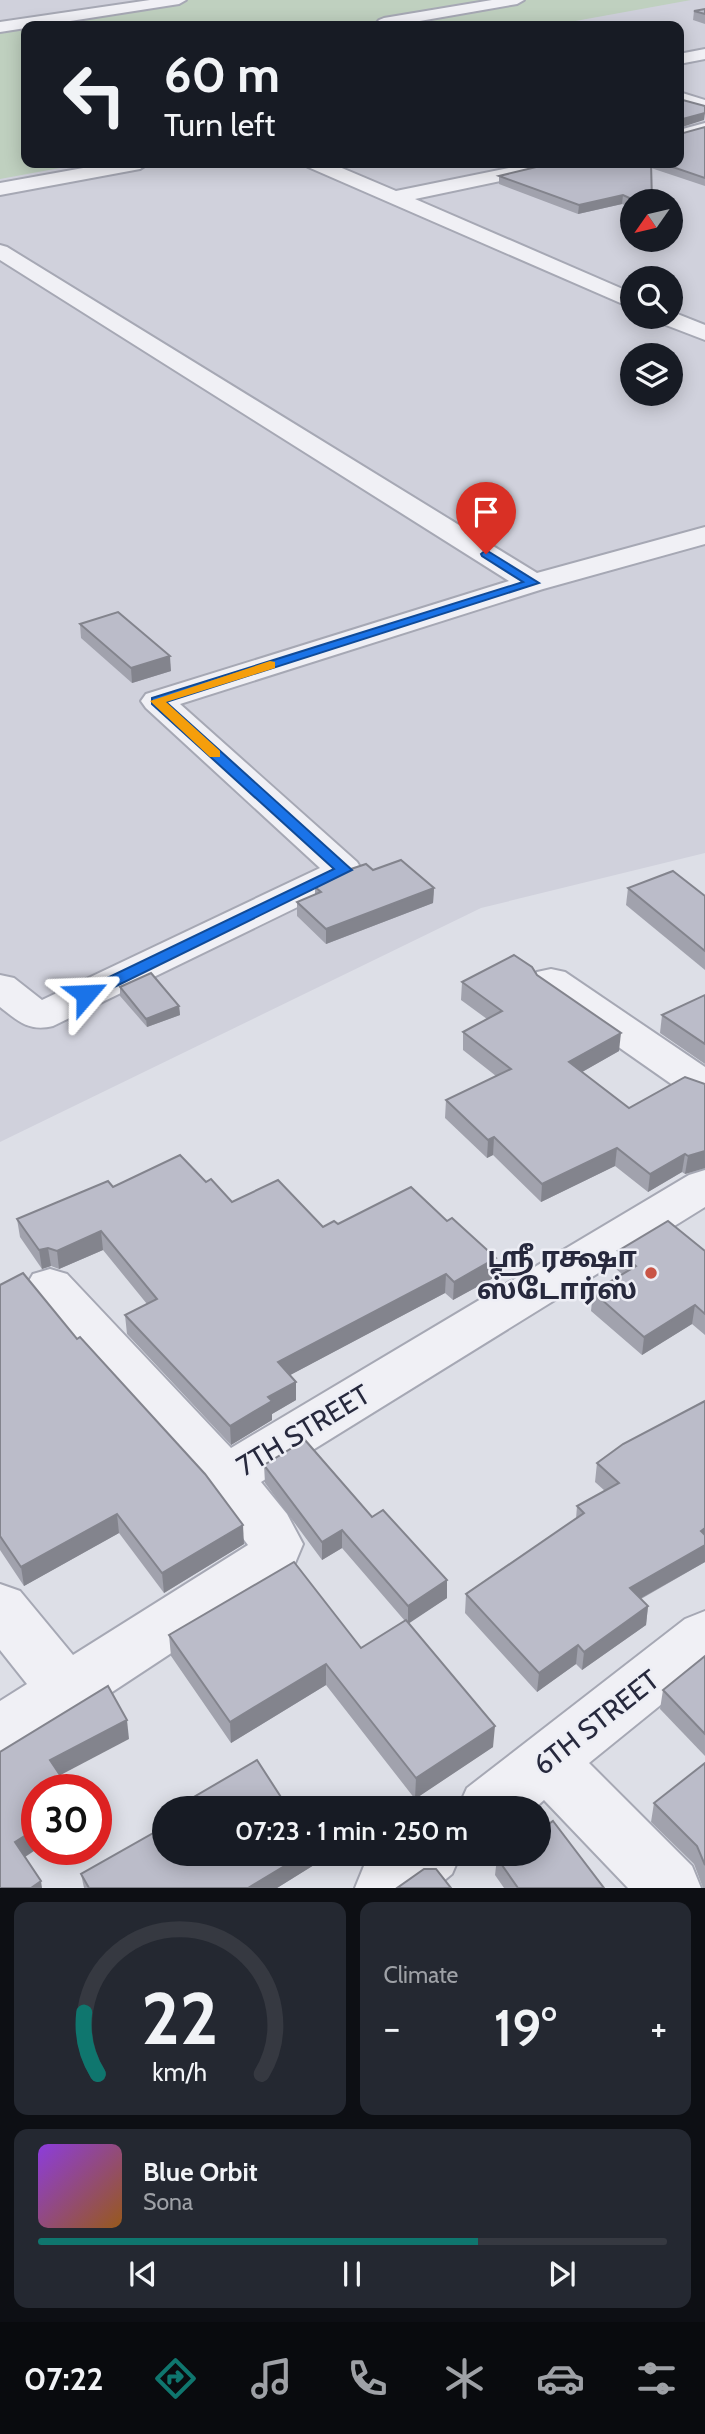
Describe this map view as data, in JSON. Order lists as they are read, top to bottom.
{
  "streets": {
    "street": ["7TH STREET", "6TH STREET"]
  },
  "places": ["ஶ்ரீ ரக்ஷா ஸ்டோர்ஸ்"],
  "north": "bottom left",
  "page": {
    "turn": ["60 m", "Turn left"],
    "limit": "30",
    "trip": "07:23 · 1 min · 250 m",
    "tile": "Climate",
    "heat": ["−", "19°", "+"],
    "song": ["Blue Orbit", "Sona"],
    "tabs": "07:22",
    "gauge": ["22", "km/h"]
  }
}
